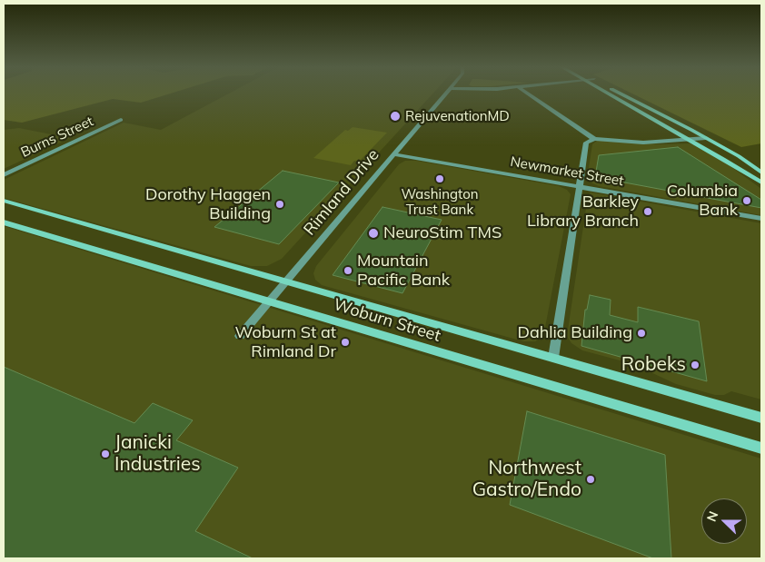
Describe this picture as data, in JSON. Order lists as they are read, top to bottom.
{
  "streets": {
    "main road": ["Woburn Street"],
    "street": ["Burns Street", "Newmarket Street", "Rimland Drive"]
  },
  "crossings": [
    ["Newmarket Street", "Rimland Drive"],
    ["Rimland Drive", "Woburn Street"]
  ],
  "places": [
    "RejuvenationMD",
    "Washington Trust Bank",
    "Columbia Bank",
    "Dorothy Haggen Building",
    "Barkley Library Branch",
    "NeuroStim TMS",
    "Mountain Pacific Bank",
    "Dahlia Building",
    "Woburn St at Rimland Dr",
    "Robeks",
    "Janicki Industries",
    "Northwest Gastro/Endo"
  ],
  "north": "left"
}
